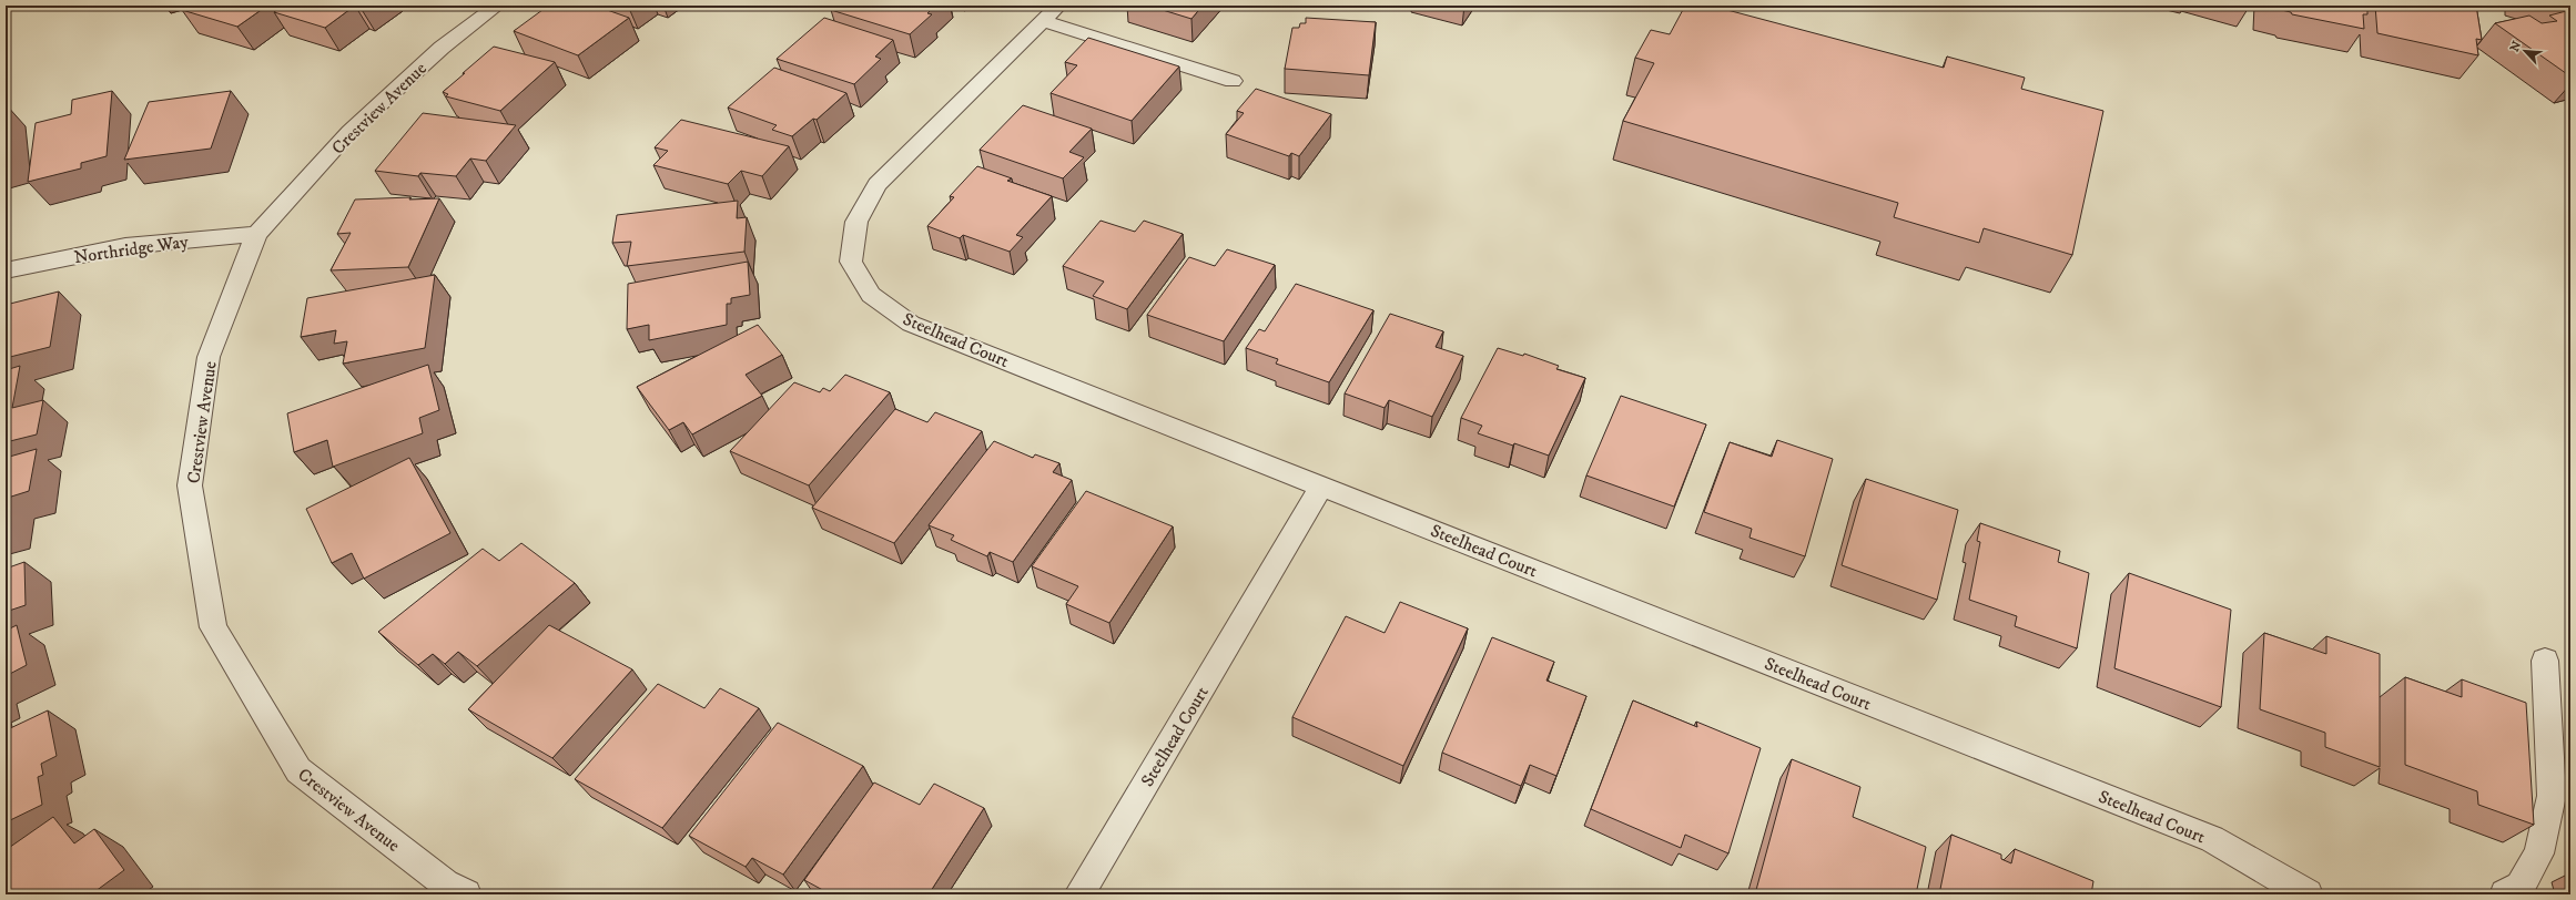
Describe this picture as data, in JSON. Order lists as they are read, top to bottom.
{
  "streets": {
    "street": ["Crestview Avenue", "Northridge Way", "Steelhead Court"]
  },
  "crossings": [
    ["Crestview Avenue", "Northridge Way"]
  ],
  "north": "top left"
}
